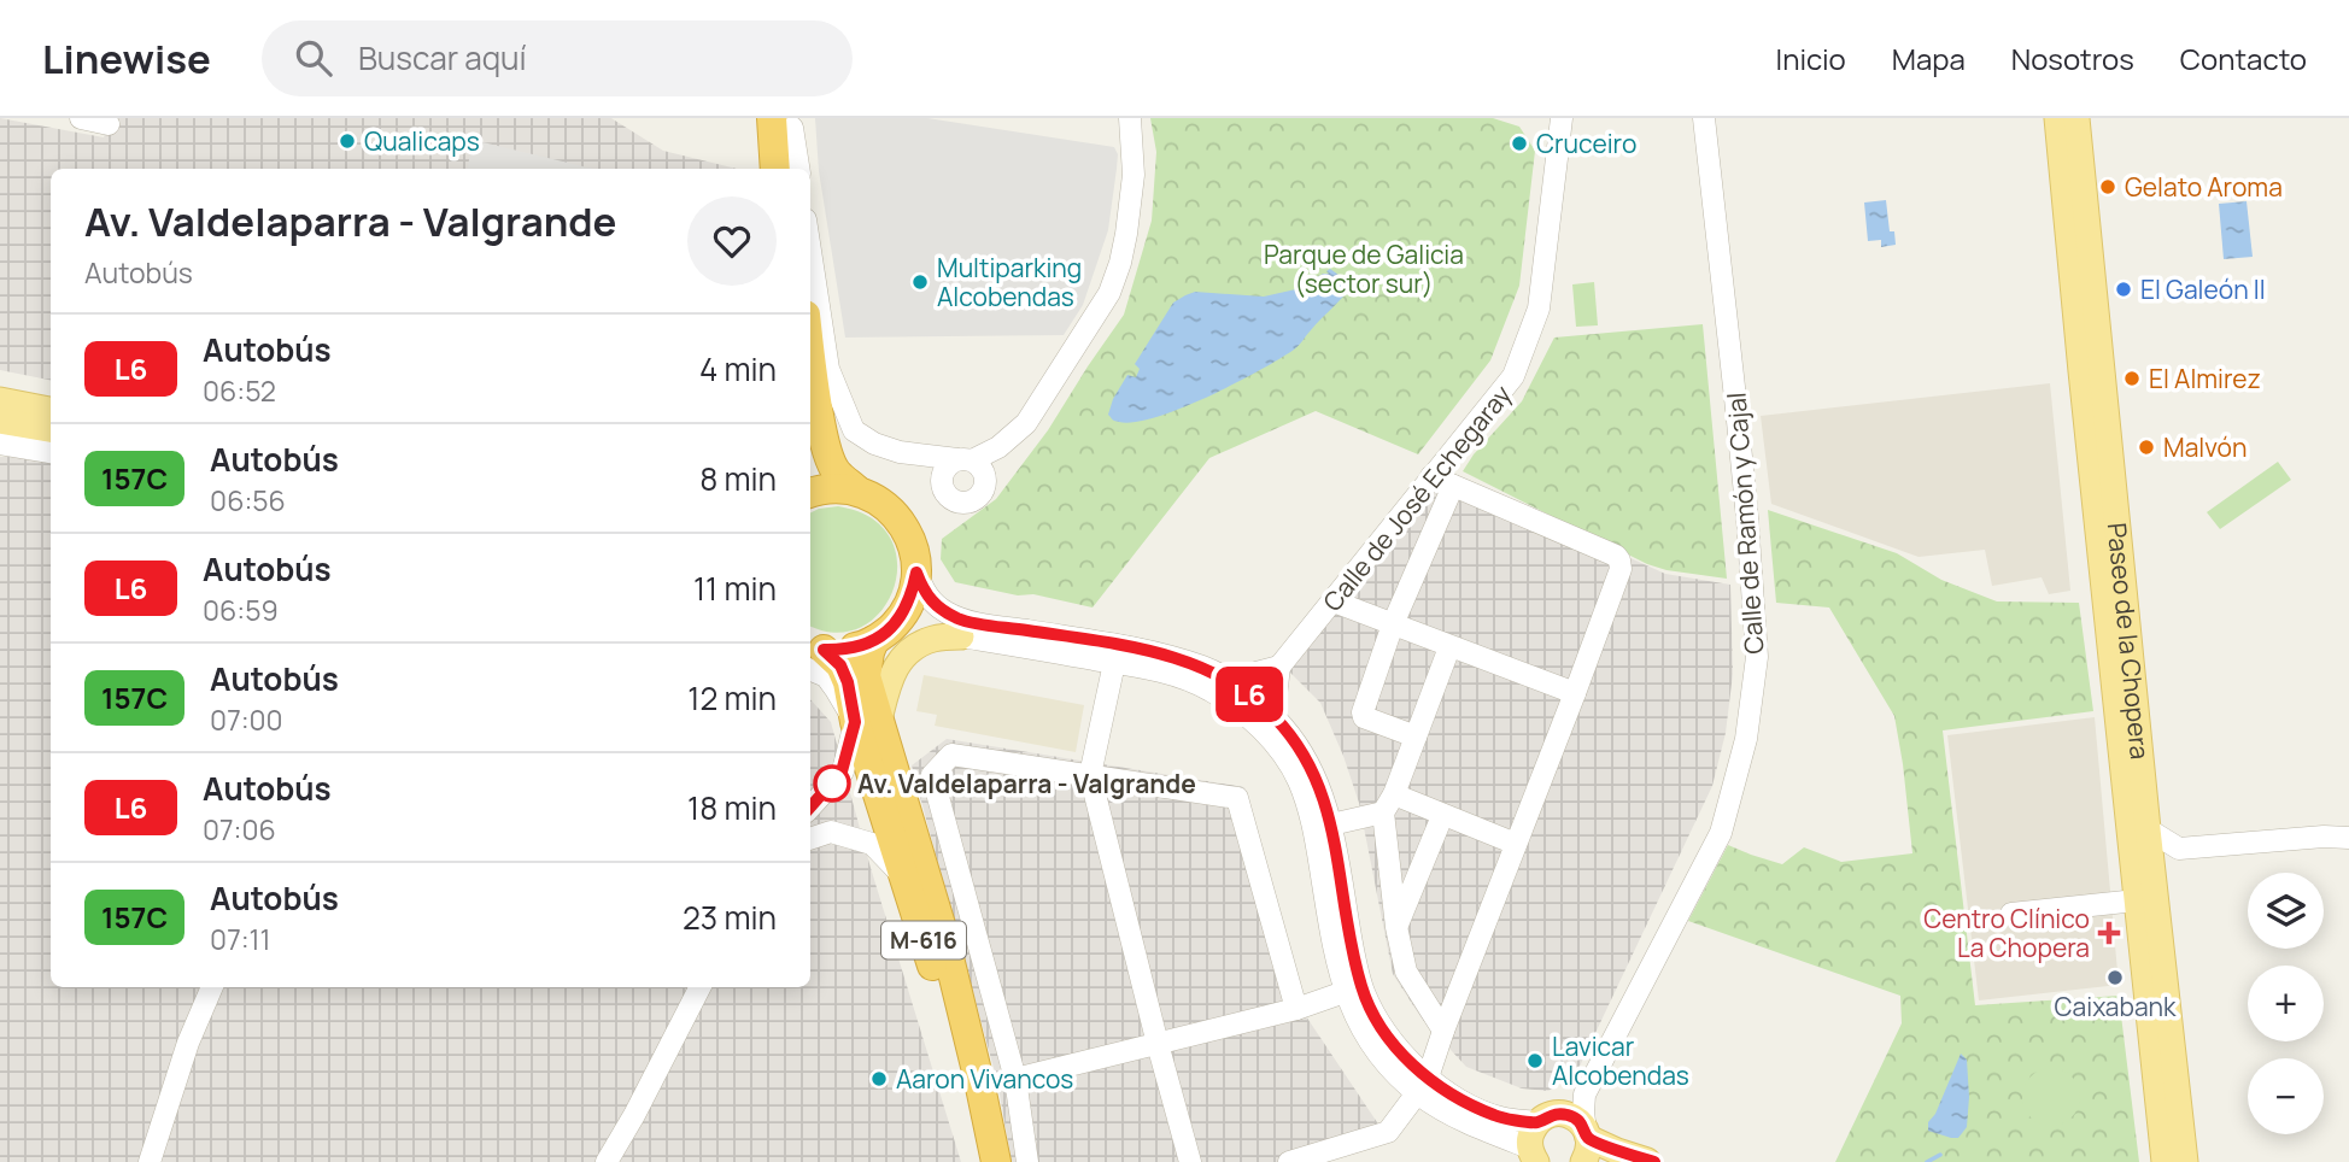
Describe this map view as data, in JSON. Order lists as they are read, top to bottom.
{
  "streets": {
    "highway": ["M-616"],
    "main road": ["Paseo de la Chopera"],
    "street": ["Calle de José Echegaray", "Calle de Ramón y Cajal"]
  },
  "parks": ["Parque de Galicia (sector sur)"],
  "places": {
    "other": [
      "Qualicaps",
      "Cruceiro",
      "Gelato Aroma",
      "Multiparking Alcobendas",
      "El Galeón II",
      "El Almirez",
      "Malvón",
      "Av. Valdelaparra - Valgrande",
      "Caixabank",
      "Lavicar Alcobendas",
      "Aaron Vivancos"
    ],
    "health": ["Centro Clínico La Chopera"]
  },
  "lines": ["bus line L6"],
  "page": {
    "header": "Linewise",
    "search": "Buscar aquí",
    "nav": [
      "Inicio",
      "Mapa",
      "Nosotros",
      "Contacto"
    ],
    "on_map": "L6",
    "heading": ["Av. Valdelaparra - Valgrande", "Autobús"],
    "list": [
      {
        "mark": "L6",
        "name": "Autobús",
        "note": "06:52",
        "value": "4 min"
      },
      {
        "mark": "157C",
        "name": "Autobús",
        "note": "06:56",
        "value": "8 min"
      },
      {
        "mark": "L6",
        "name": "Autobús",
        "note": "06:59",
        "value": "11 min"
      },
      {
        "mark": "157C",
        "name": "Autobús",
        "note": "07:00",
        "value": "12 min"
      },
      {
        "mark": "L6",
        "name": "Autobús",
        "note": "07:06",
        "value": "18 min"
      },
      {
        "mark": "157C",
        "name": "Autobús",
        "note": "07:11",
        "value": "23 min"
      }
    ],
    "map_buttons": ["+", "−"]
  }
}
